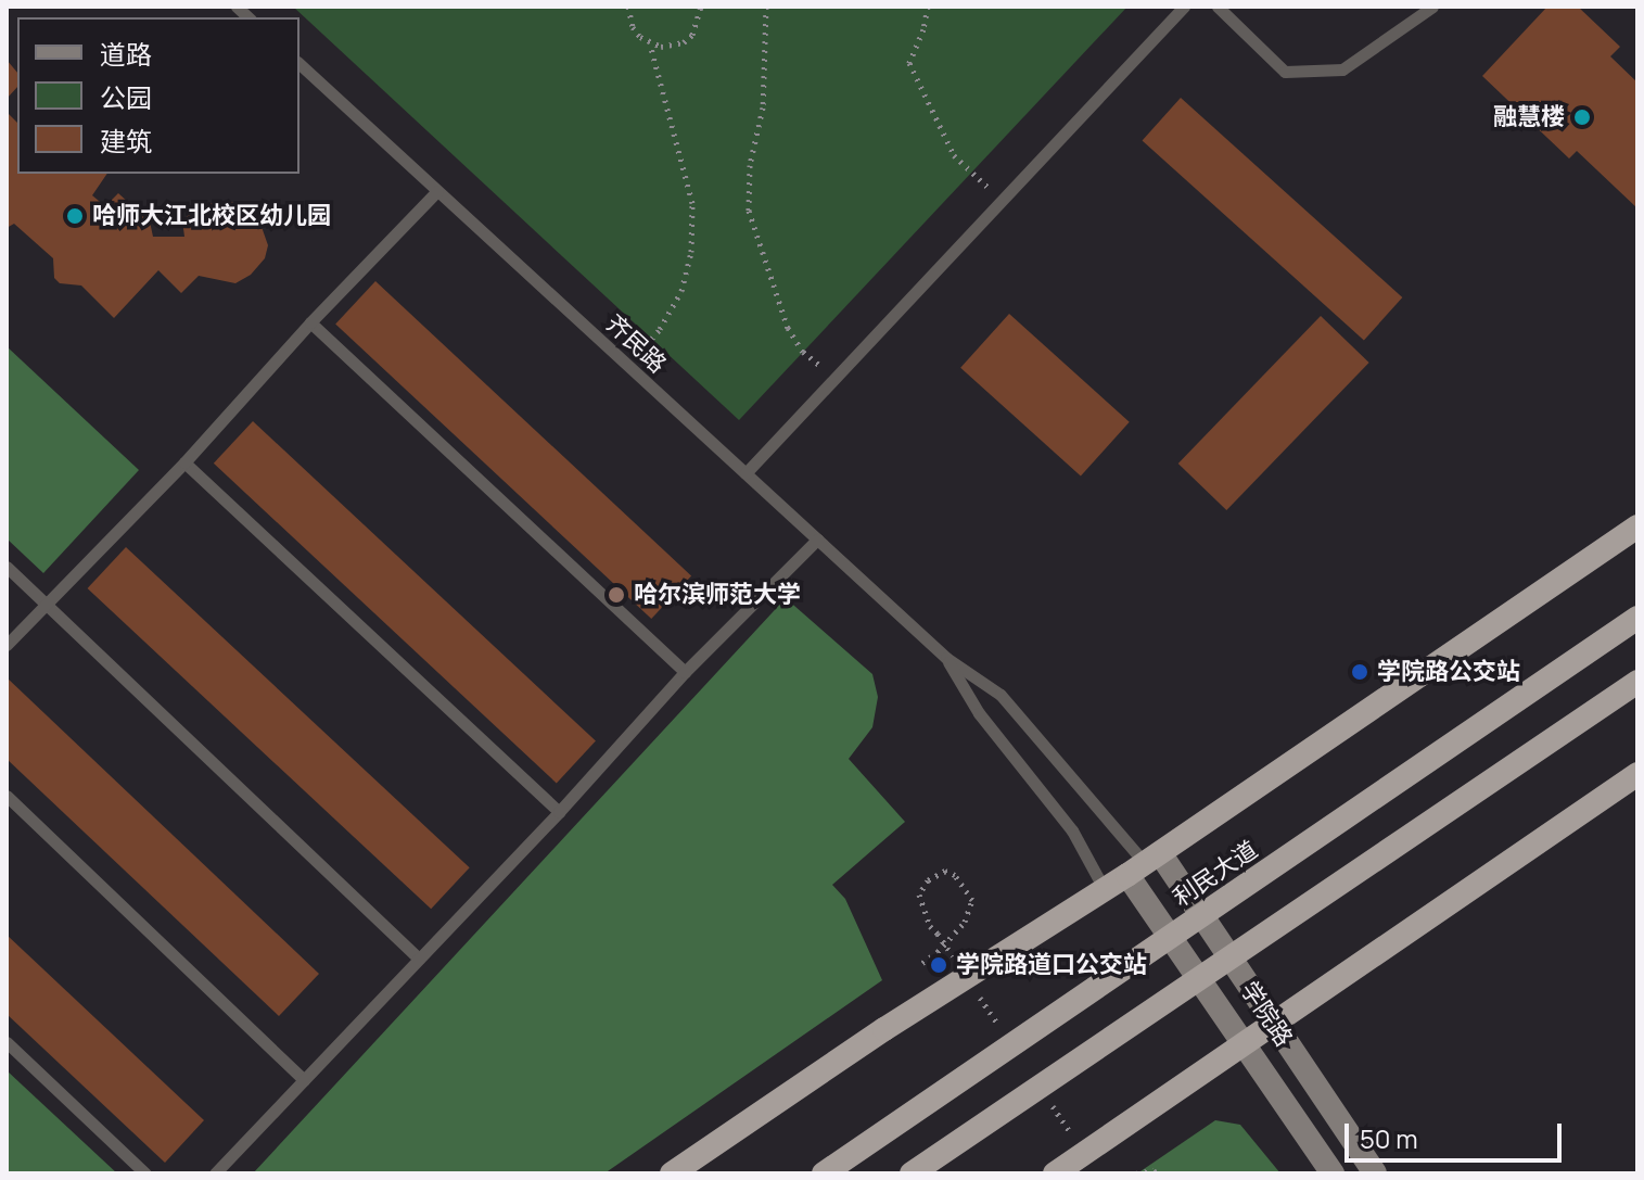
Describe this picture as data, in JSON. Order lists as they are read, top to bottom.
{
  "streets": {
    "highway": ["利民大道"],
    "main road": ["学院路"],
    "lane": ["齐民路"]
  },
  "crossings": [
    ["利民大道", "学院路"]
  ],
  "places": [
    "融慧楼",
    "哈师大江北校区幼儿园",
    "哈尔滨师范大学",
    "学院路公交站",
    "学院路道口公交站"
  ],
  "legend": ["道路", "公园", "建筑"],
  "scale_bar": "50 m"
}
